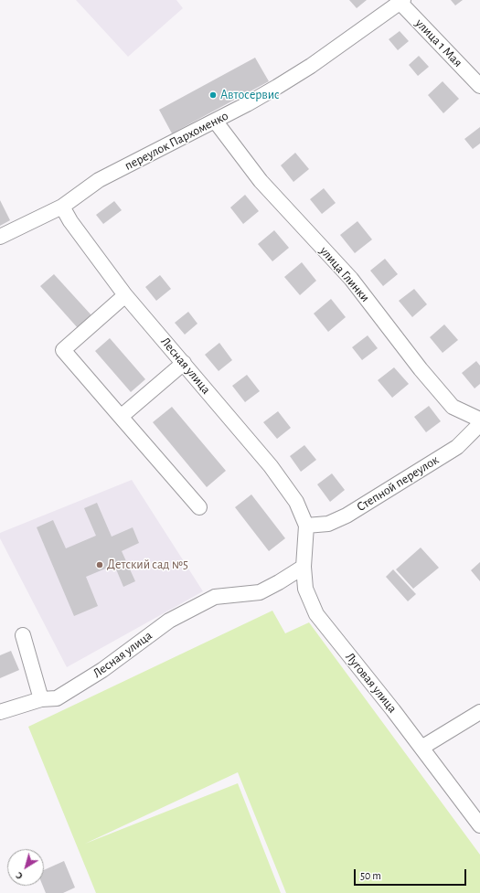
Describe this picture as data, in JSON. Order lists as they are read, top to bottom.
{
  "streets": {
    "street": [
      "улица 1 Мая",
      "переулок Пархоменко",
      "улица Глинки",
      "Лесная улица",
      "Степной переулок",
      "Луговая улица"
    ]
  },
  "crossings": [
    ["улица 1 Мая", "переулок Пархоменко"],
    ["переулок Пархоменко", "улица Глинки"],
    ["переулок Пархоменко", "Лесная улица"],
    ["Лесная улица", "Степной переулок"],
    ["Лесная улица", "Луговая улица"],
    ["Степной переулок", "Луговая улица"]
  ],
  "places": ["Автосервис", "Детский сад №5"],
  "scale_bar": "50 m",
  "north": "bottom left"
}
